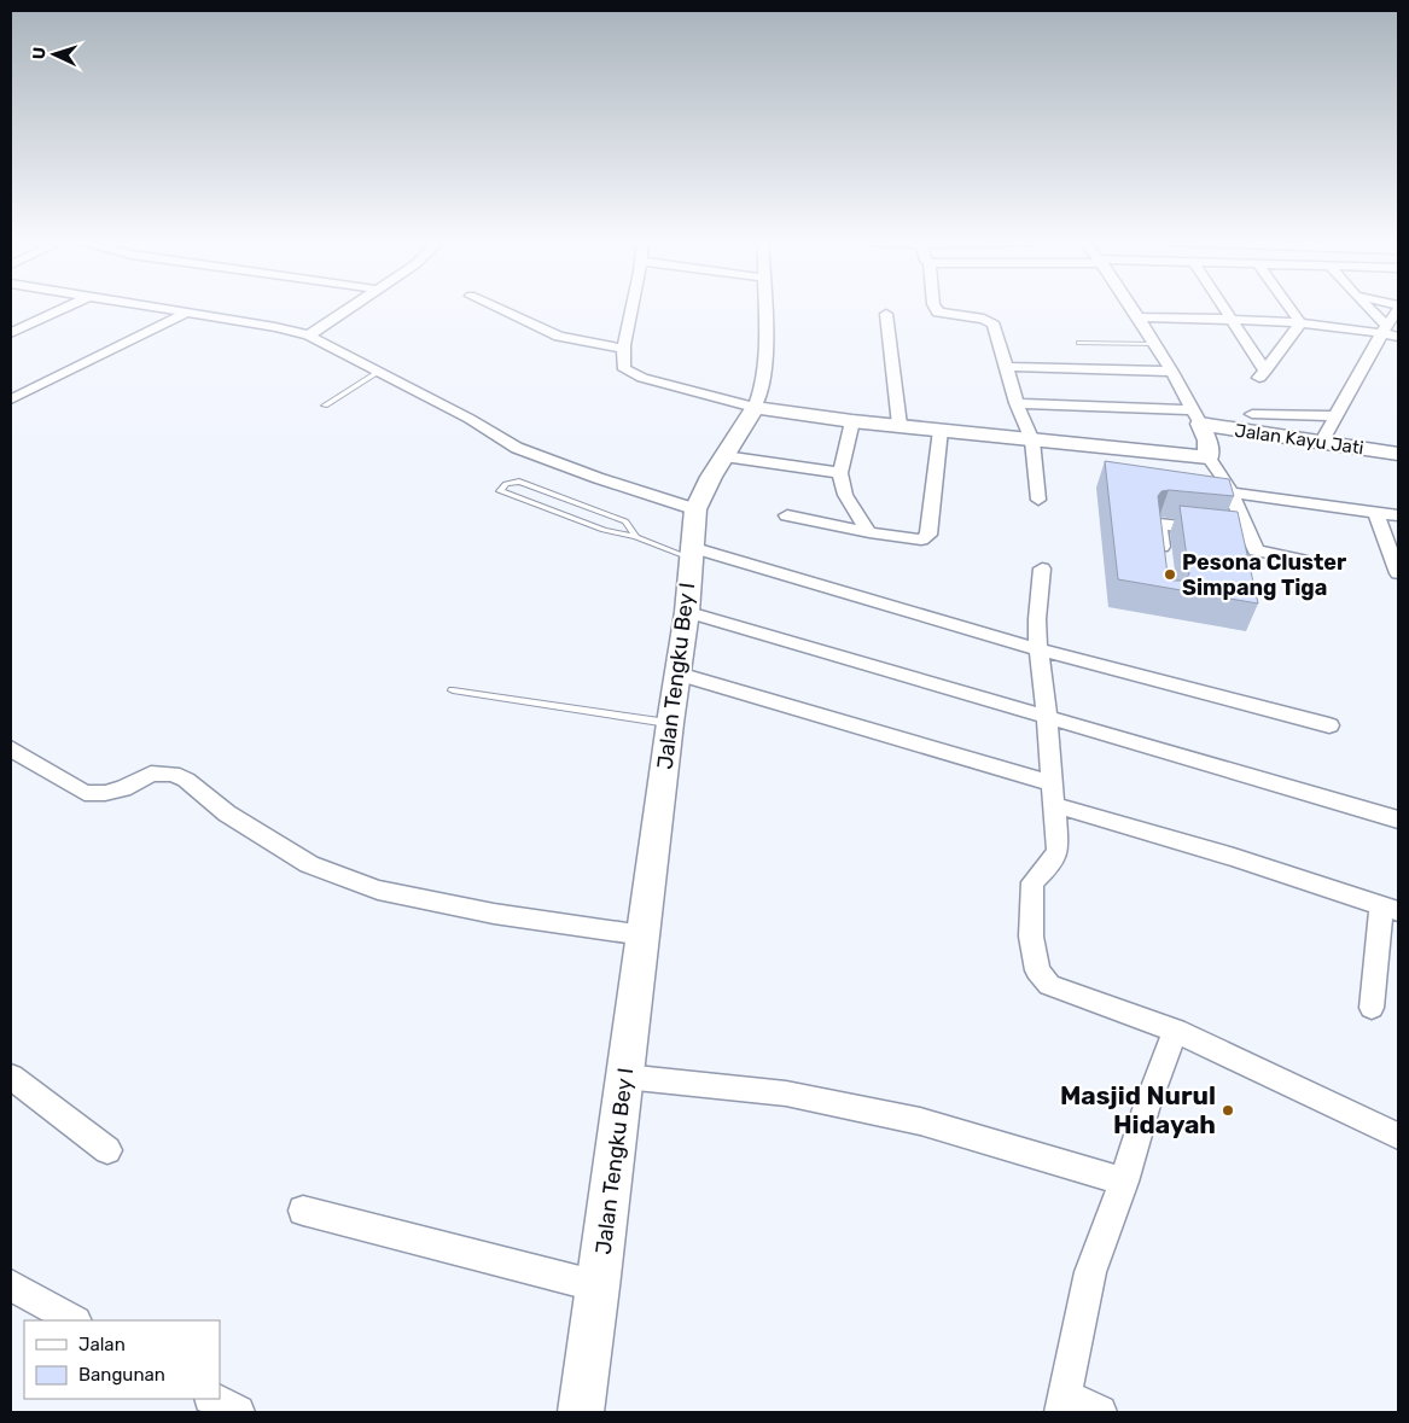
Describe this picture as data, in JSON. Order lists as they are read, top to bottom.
{
  "streets": {
    "street": ["Jalan Kayu Jati", "Jalan Tengku Bey I"]
  },
  "places": ["Pesona Cluster Simpang Tiga", "Masjid Nurul Hidayah"],
  "legend": ["Jalan", "Bangunan"],
  "north": "left"
}
